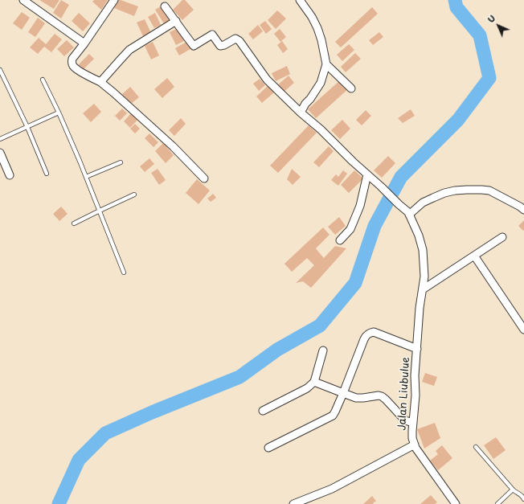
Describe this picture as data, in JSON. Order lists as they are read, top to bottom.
{
  "streets": {
    "street": ["Jalan Liubulue"]
  },
  "north": "top left"
}
